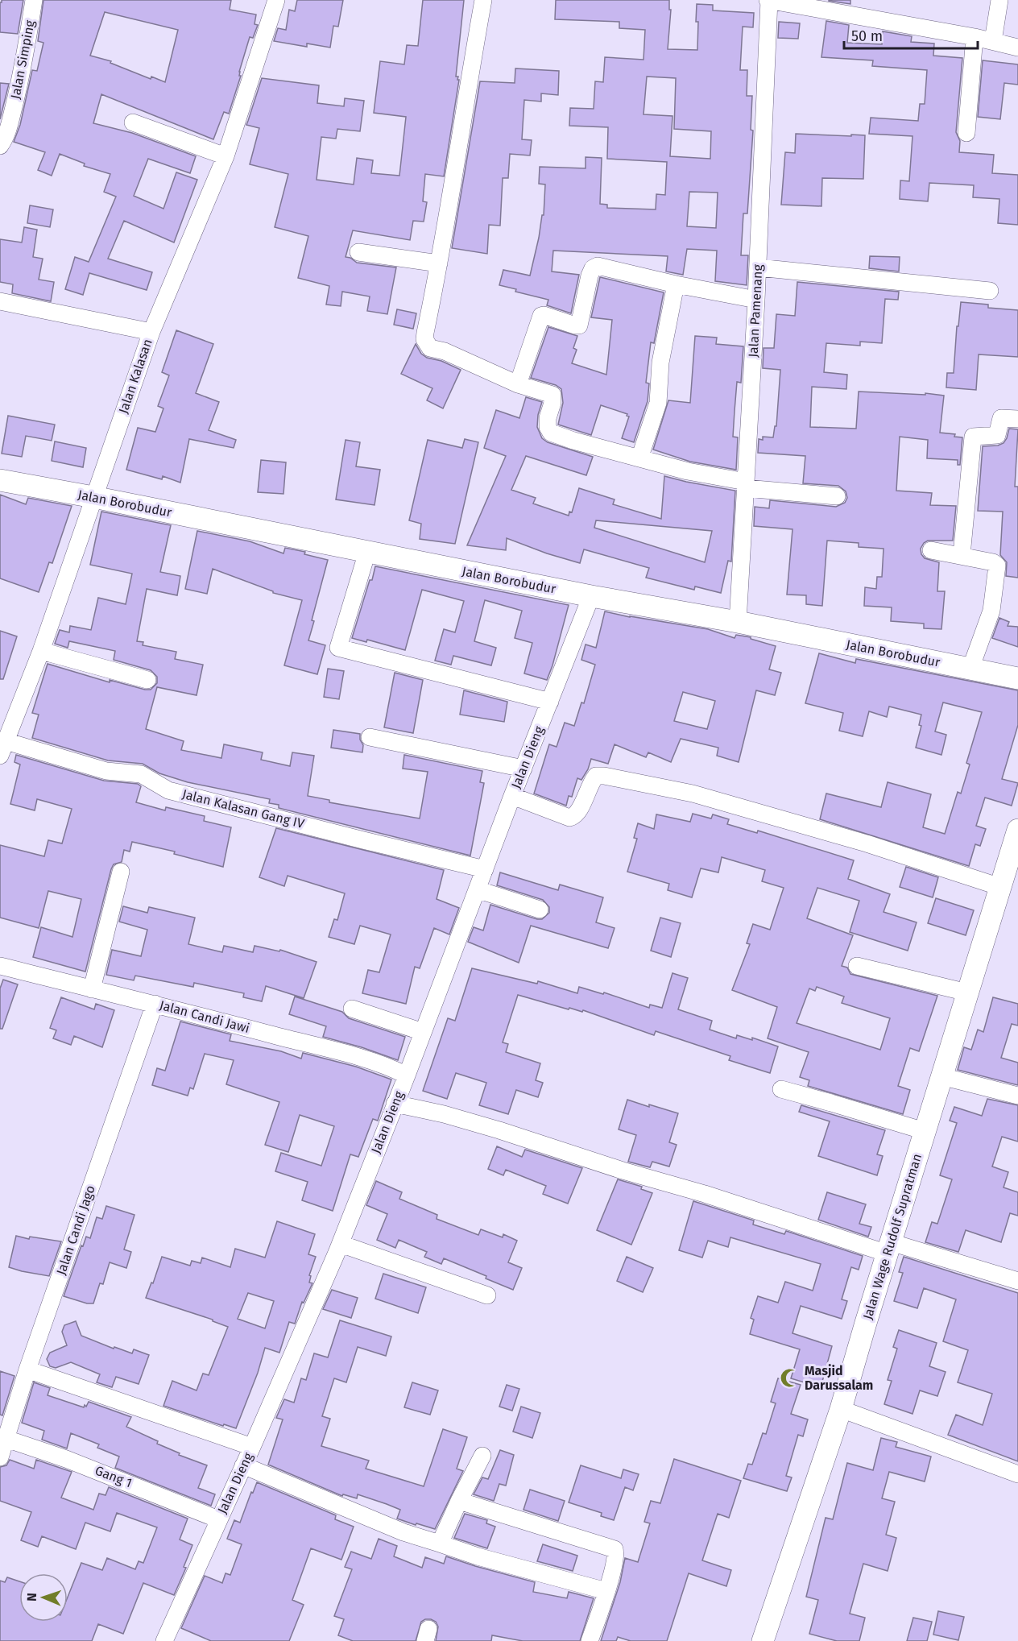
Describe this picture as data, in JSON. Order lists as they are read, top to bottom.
{
  "streets": {
    "street": [
      "Jalan Simping",
      "Jalan Pamenang",
      "Jalan Kalasan",
      "Jalan Borobudur",
      "Jalan Dieng",
      "Jalan Kalasan Gang IV",
      "Jalan Candi Jawi",
      "Jalan Candi Jago",
      "Jalan Wage Rudolf Supratman",
      "Gang 1"
    ]
  },
  "crossings": [
    ["Jalan Pamenang", "Jalan Borobudur"],
    ["Jalan Kalasan", "Jalan Borobudur"],
    ["Jalan Kalasan", "Jalan Kalasan Gang IV"],
    ["Jalan Borobudur", "Jalan Dieng"],
    ["Jalan Dieng", "Jalan Kalasan Gang IV"],
    ["Jalan Dieng", "Jalan Candi Jawi"],
    ["Jalan Dieng", "Gang 1"],
    ["Jalan Candi Jawi", "Jalan Candi Jago"],
    ["Jalan Candi Jago", "Gang 1"]
  ],
  "places": {
    "mosque": ["Masjid Darussalam"]
  },
  "scale_bar": "50 m",
  "north": "left"
}
